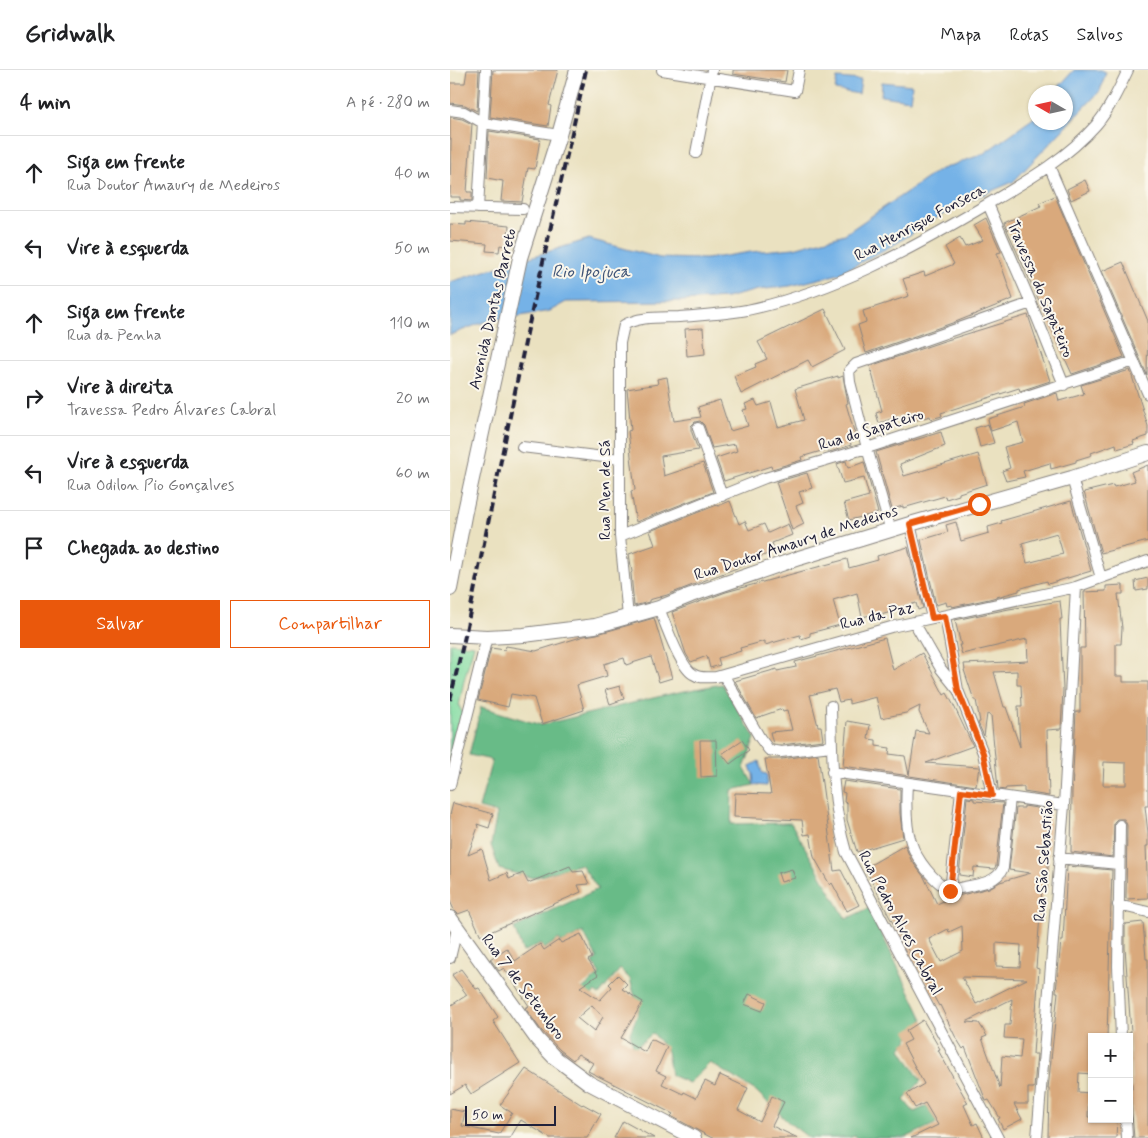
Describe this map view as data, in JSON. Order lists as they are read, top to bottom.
{
  "streets": {
    "main road": ["Avenida Dantas Barreto", "Rua Doutor Amaury de Medeiros", "Rua 7 de Setembro"],
    "street": [
      "Rua Henrique Fonseca",
      "Travessa do Sapateiro",
      "Rua do Sapateiro",
      "Rua Men de Sá",
      "Rua da Paz",
      "Rua São Sebastião",
      "Rua Pedro Alves Cabral"
    ]
  },
  "crossings": [
    ["Rua Henrique Fonseca", "Travessa do Sapateiro"],
    ["Rua Henrique Fonseca", "Rua Men de Sá"],
    ["Travessa do Sapateiro", "Rua do Sapateiro"],
    ["Rua do Sapateiro", "Rua Men de Sá"],
    ["Rua Men de Sá", "Rua Doutor Amaury de Medeiros"],
    ["Rua Doutor Amaury de Medeiros", "Rua da Paz"],
    ["Rua da Paz", "Rua São Sebastião"]
  ],
  "water": ["Rio Ipojuca"],
  "scale_bar": "50 m",
  "north": "left",
  "page": {
    "header": "Gridwalk",
    "nav": ["Mapa", "Rotas", "Salvos"],
    "heading": ["4 min", "A pé · 280 m"],
    "list": [
      ["Siga em frente", "Rua Doutor Amaury de Medeiros", "40 m"],
      ["Vire à esquerda", "50 m"],
      ["Siga em frente", "Rua da Penha", "110 m"],
      ["Vire à direita", "Travessa Pedro Álvares Cabral", "20 m"],
      ["Vire à esquerda", "Rua Odilon Pio Gonçalves", "60 m"],
      "Chegada ao destino"
    ],
    "buttons": ["Salvar", "Compartilhar"],
    "map_buttons": ["+", "−"],
    "scale": "50 m"
  }
}
